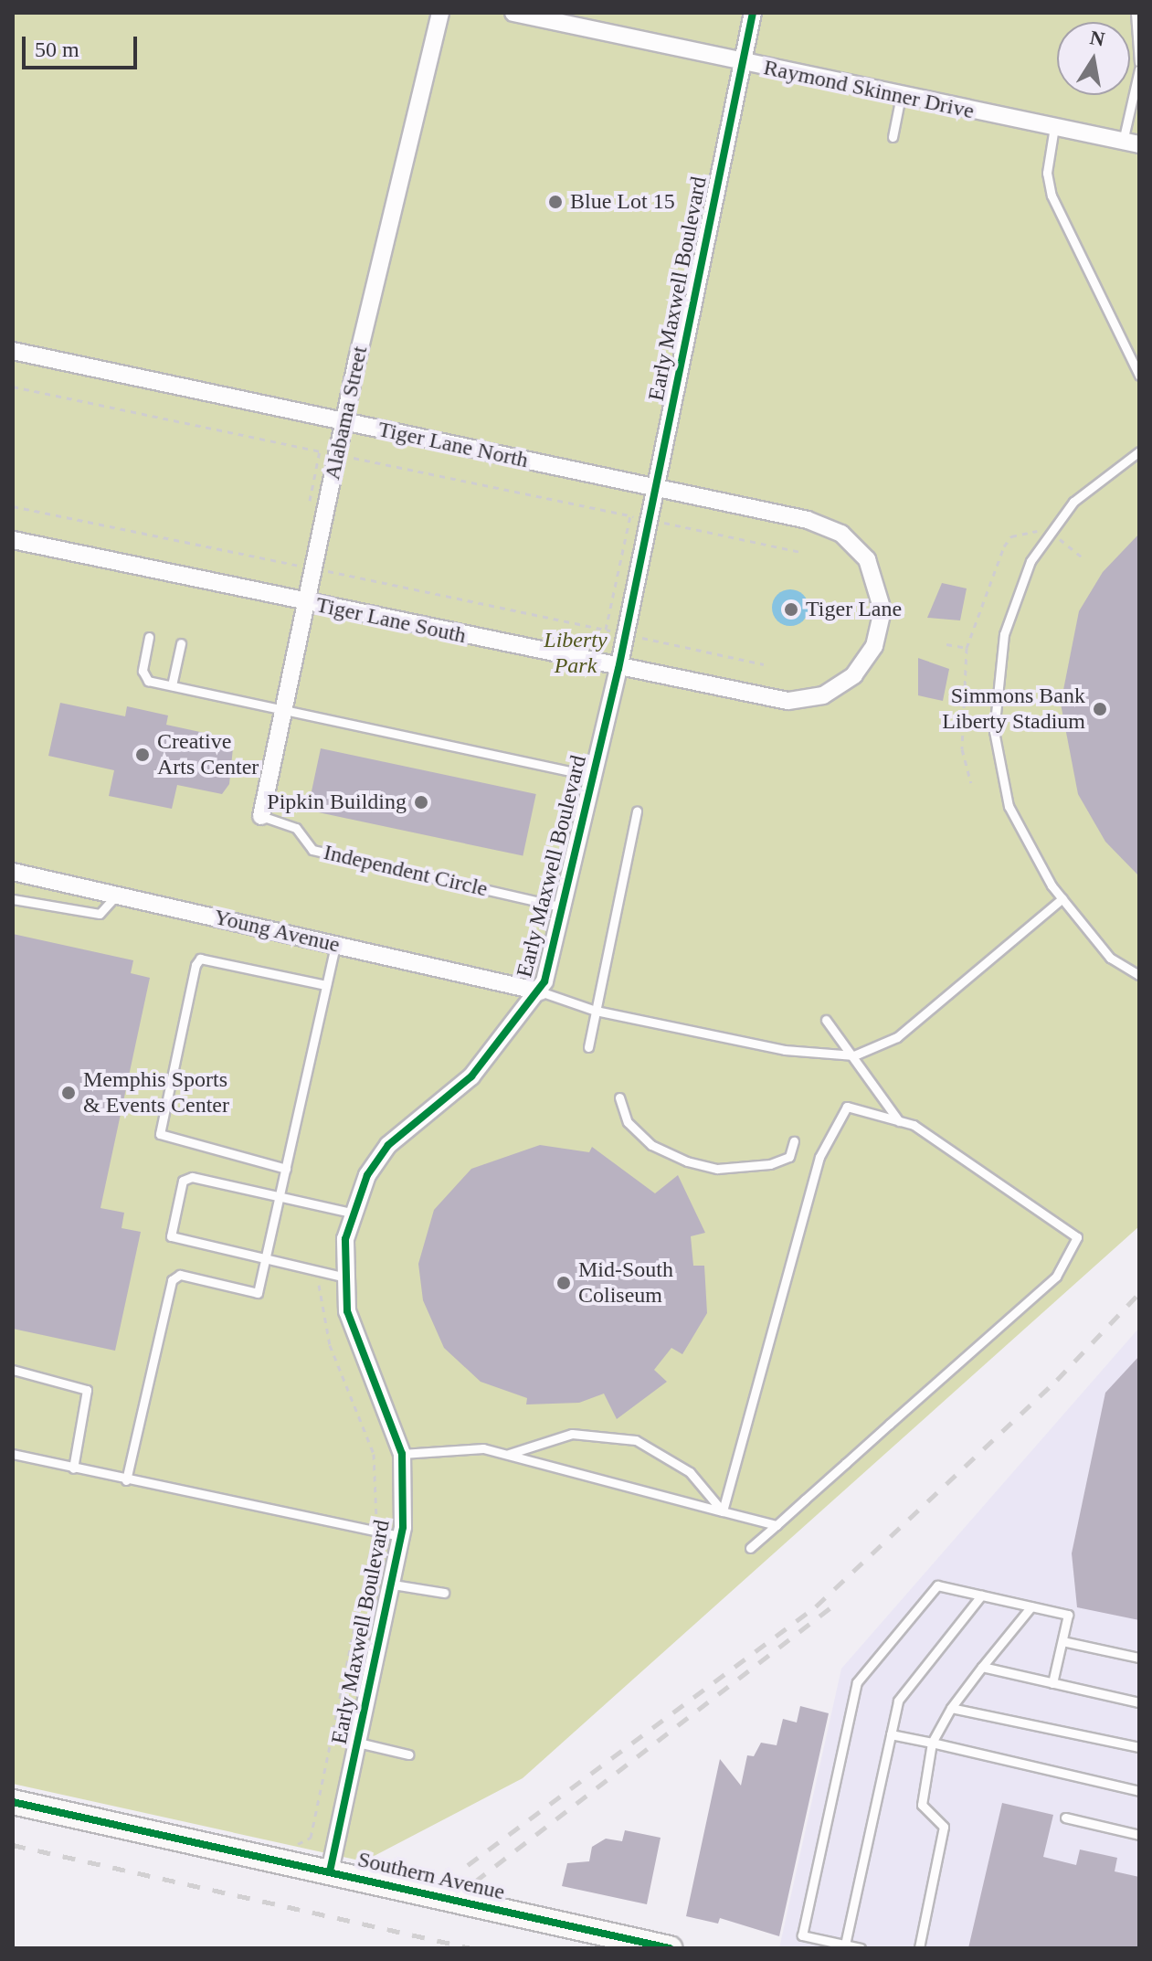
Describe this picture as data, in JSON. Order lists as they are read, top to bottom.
{
  "streets": {
    "main road": ["Southern Avenue"],
    "street": [
      "Raymond Skinner Drive",
      "Early Maxwell Boulevard",
      "Alabama Street",
      "Tiger Lane North",
      "Tiger Lane South",
      "Young Avenue"
    ],
    "lane": ["Independent Circle"]
  },
  "crossings": [
    ["Raymond Skinner Drive", "Early Maxwell Boulevard"],
    ["Early Maxwell Boulevard", "Tiger Lane North"],
    ["Early Maxwell Boulevard", "Tiger Lane South"],
    ["Early Maxwell Boulevard", "Independent Circle"],
    ["Early Maxwell Boulevard", "Young Avenue"],
    ["Early Maxwell Boulevard", "Southern Avenue"],
    ["Alabama Street", "Tiger Lane North"],
    ["Alabama Street", "Tiger Lane South"],
    ["Alabama Street", "Independent Circle"],
    ["Tiger Lane North", "Tiger Lane South"]
  ],
  "parks": ["Liberty Park"],
  "places": [
    "Blue Lot 15",
    "Tiger Lane",
    "Simmons Bank Liberty Stadium",
    "Creative Arts Center",
    "Pipkin Building",
    "Memphis Sports & Events Center",
    "Mid-South Coliseum"
  ],
  "scale_bar": "50 m",
  "north": "top"
}
